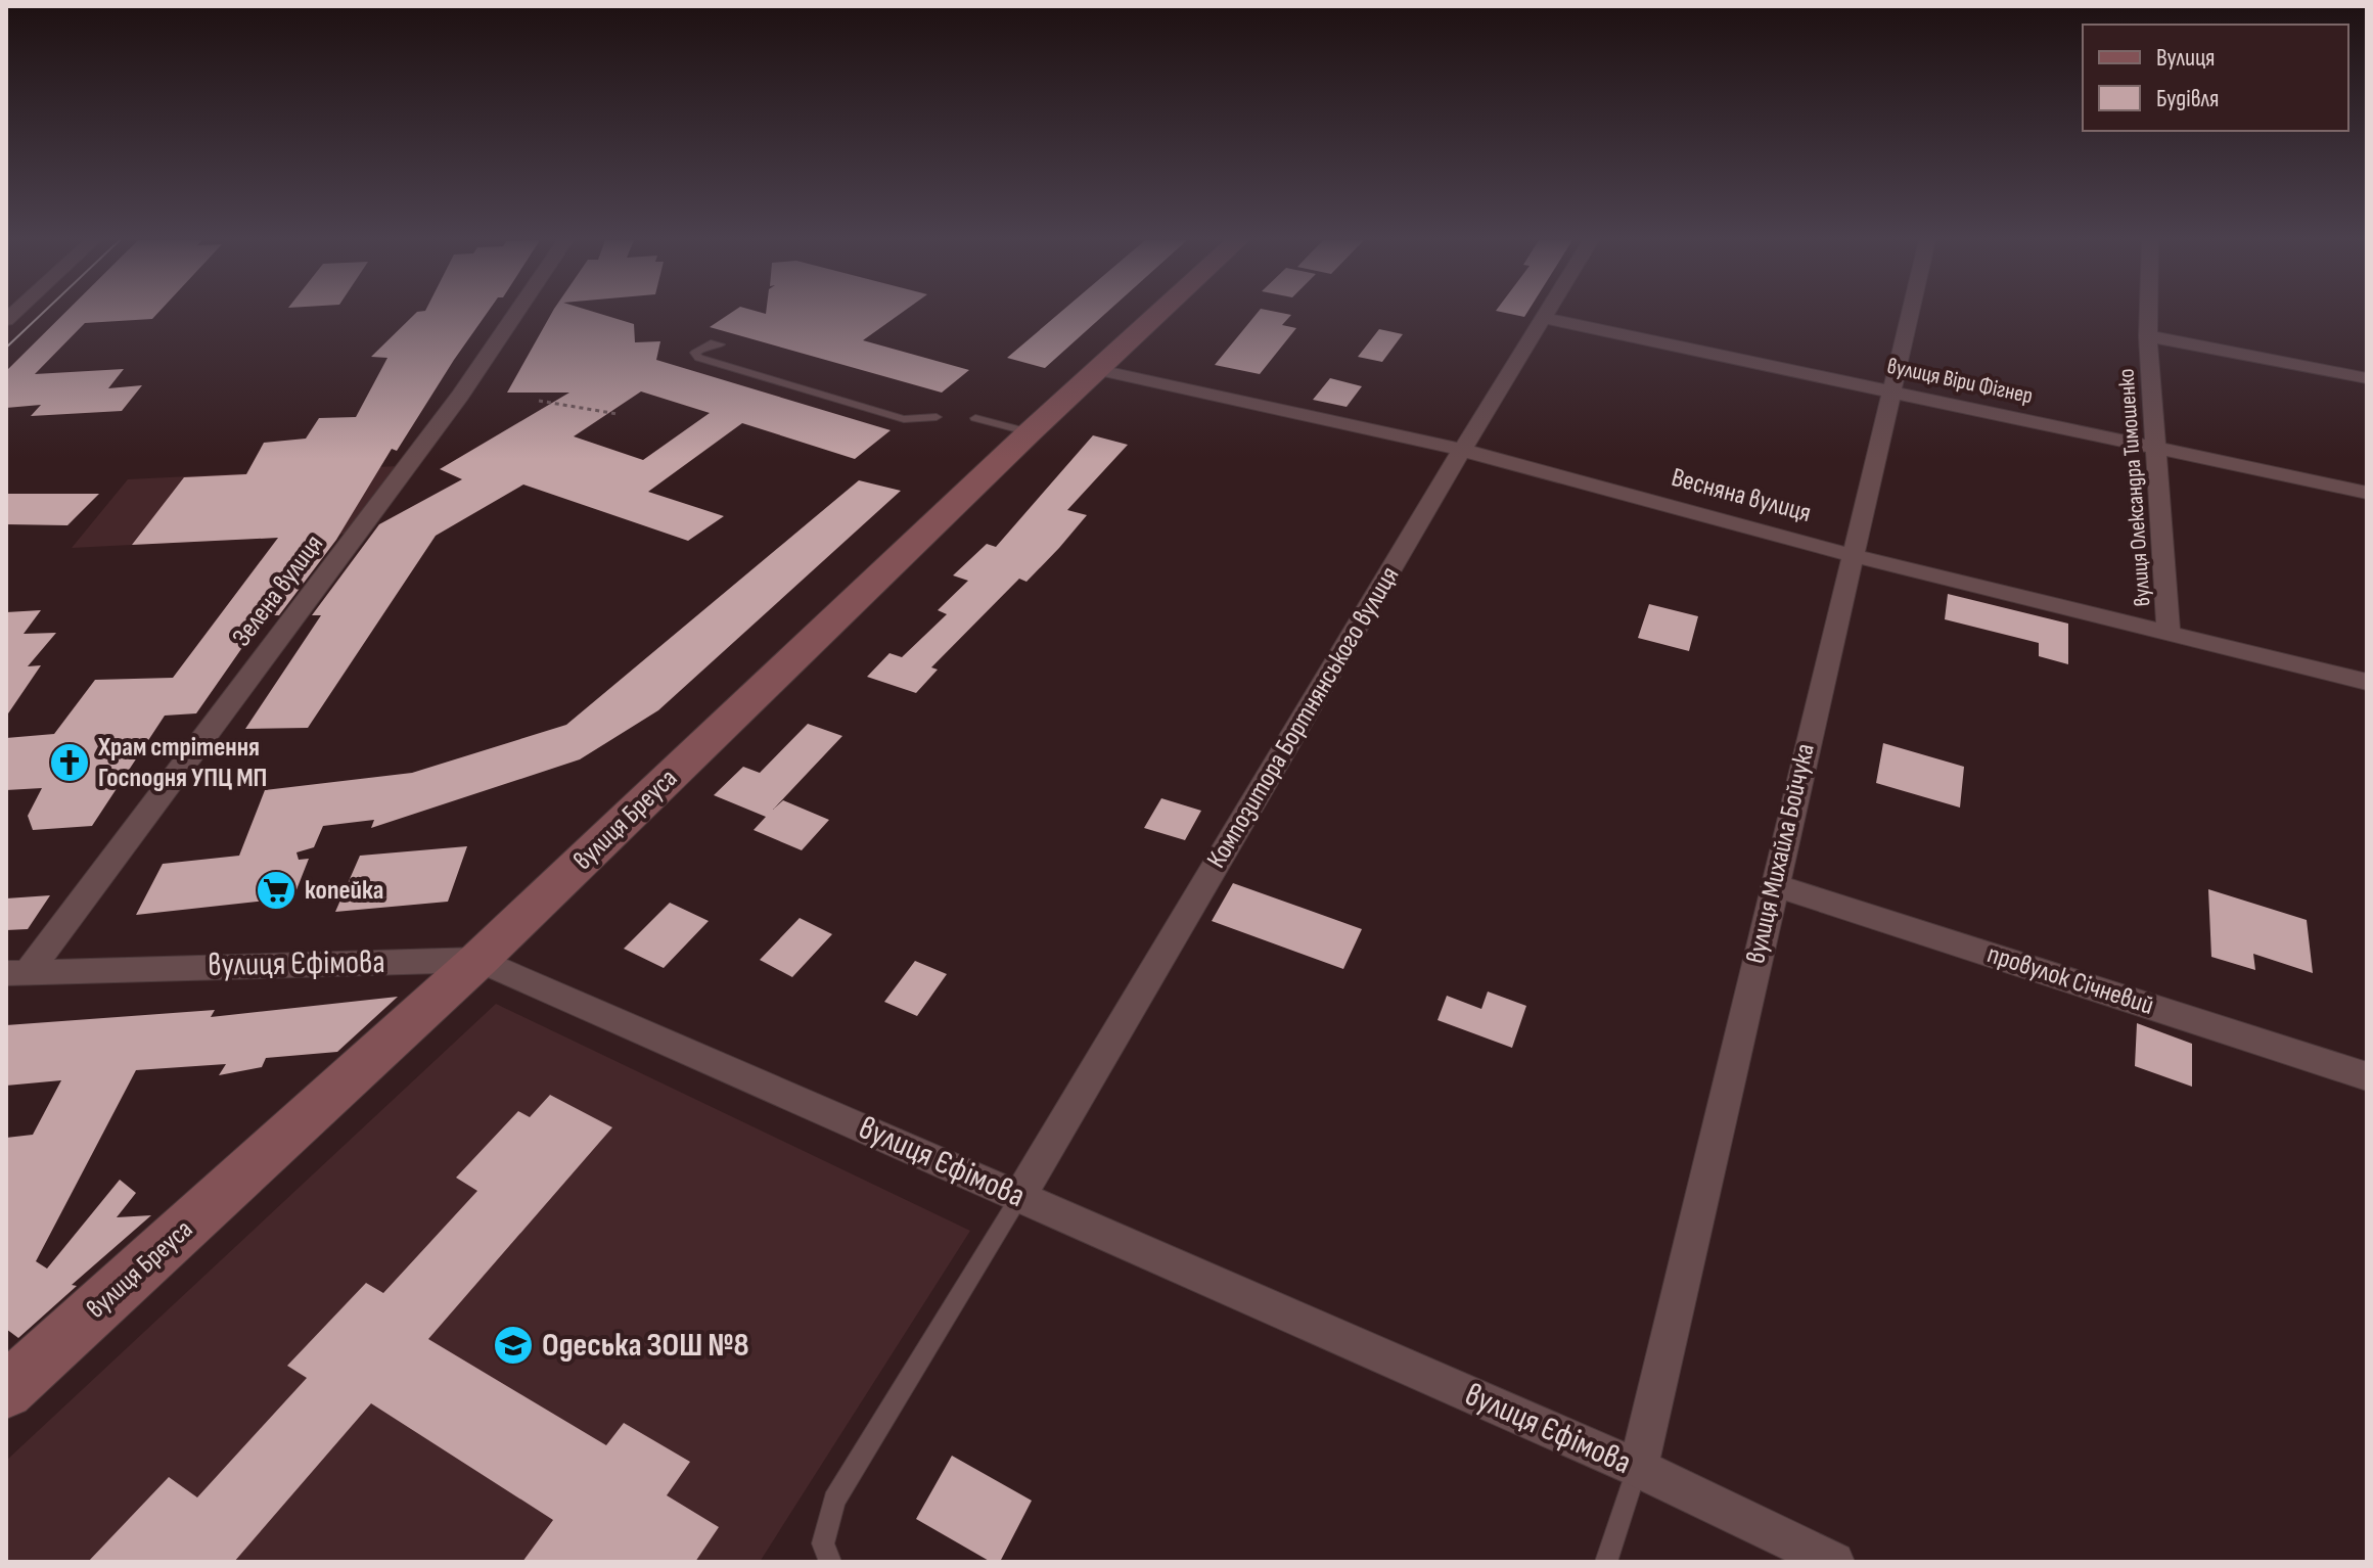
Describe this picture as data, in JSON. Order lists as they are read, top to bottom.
{
  "streets": {
    "street": [
      "вулиця Віри Фігнер",
      "вулиця Олександра Тимошенко",
      "Весняна вулиця",
      "Зелена вулиця",
      "Композитора Бортнянського вулиця",
      "вулиця Бреуса",
      "вулиця Михайла Бойчука",
      "вулиця Єфімова",
      "провулок Січневий"
    ]
  },
  "crossings": [
    ["вулиця Віри Фігнер", "вулиця Олександра Тимошенко"],
    ["вулиця Віри Фігнер", "Композитора Бортнянського вулиця"],
    ["вулиця Віри Фігнер", "вулиця Михайла Бойчука"],
    ["вулиця Олександра Тимошенко", "Весняна вулиця"],
    ["Весняна вулиця", "Композитора Бортнянського вулиця"],
    ["Весняна вулиця", "вулиця Бреуса"],
    ["Весняна вулиця", "вулиця Михайла Бойчука"],
    ["Зелена вулиця", "вулиця Єфімова"],
    ["Композитора Бортнянського вулиця", "вулиця Єфімова"],
    ["вулиця Бреуса", "вулиця Єфімова"],
    ["вулиця Михайла Бойчука", "вулиця Єфімова"],
    ["вулиця Михайла Бойчука", "провулок Січневий"]
  ],
  "places": {
    "church": ["Храм стрітення Господня УПЦ МП"],
    "supermarket": ["копейка"],
    "school or university": ["Одеська ЗОШ №8"]
  },
  "legend": ["Вулиця", "Будівля"]
}
